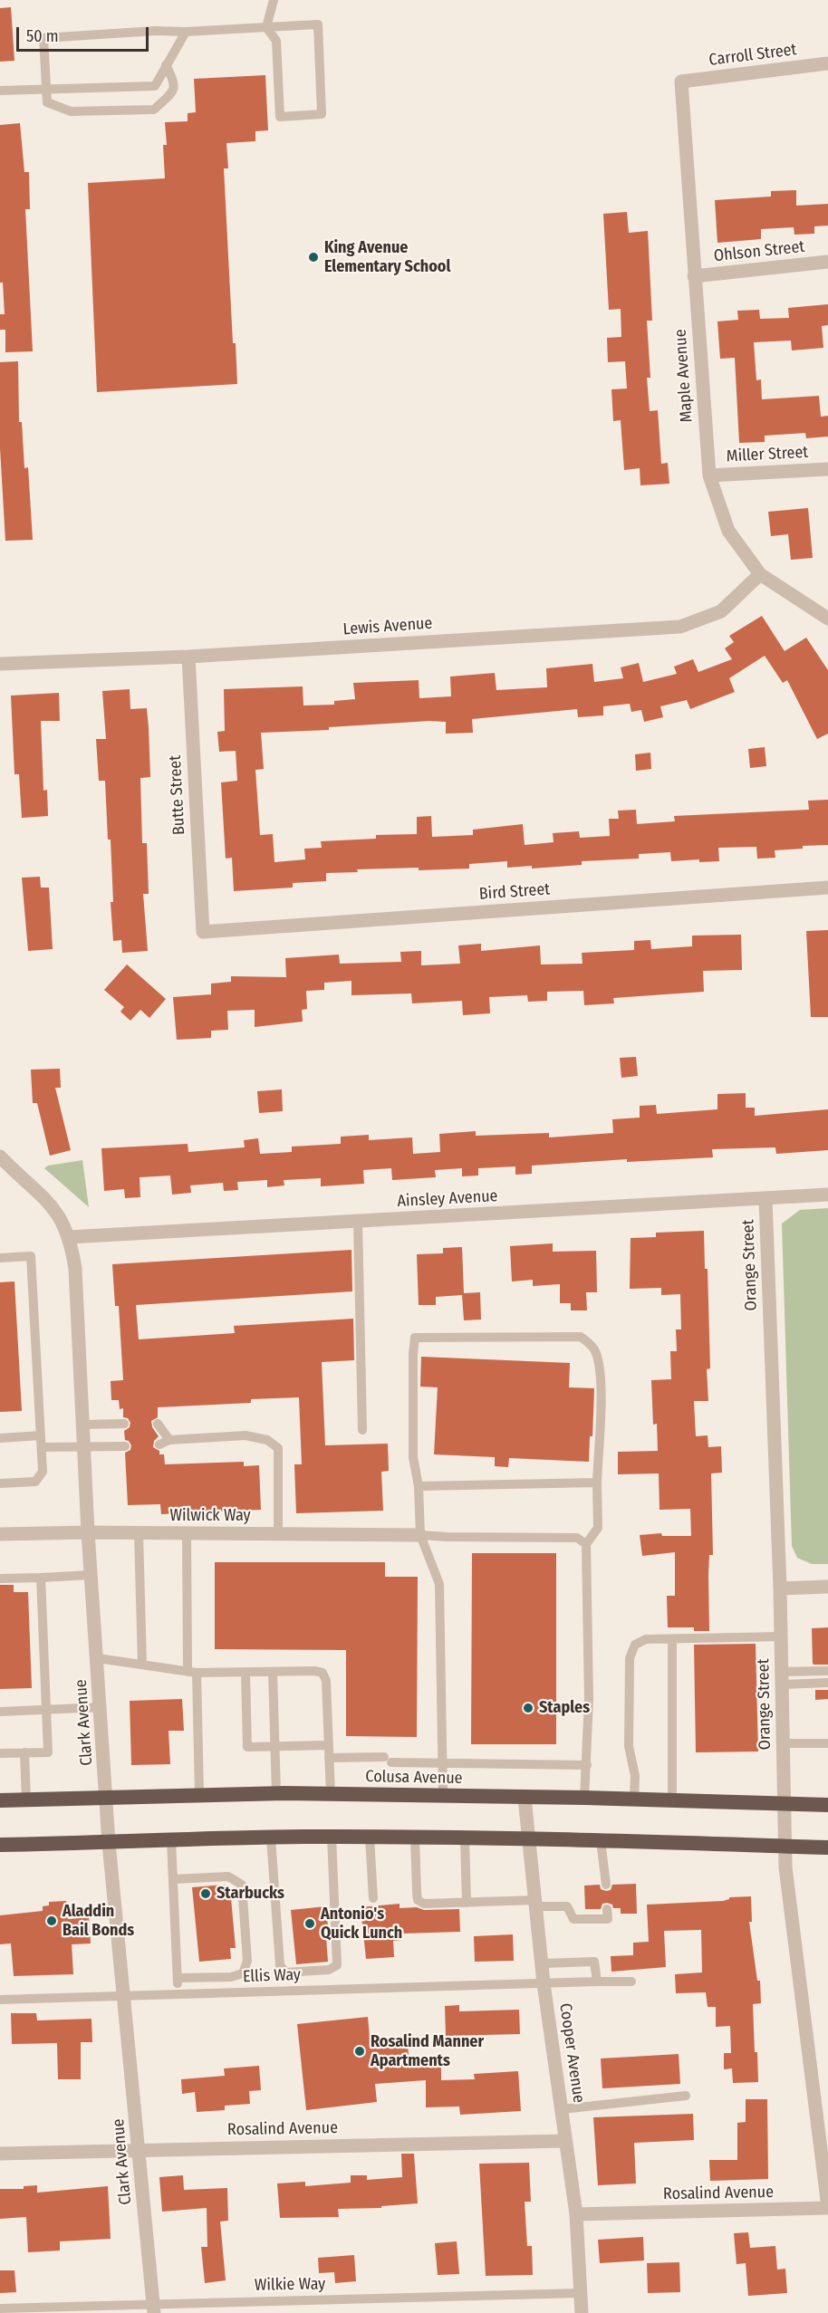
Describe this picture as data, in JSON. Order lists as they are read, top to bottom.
{
  "streets": {
    "highway": ["Colusa Avenue"],
    "street": [
      "Carroll Street",
      "Ohlson Street",
      "Maple Avenue",
      "Miller Street",
      "Lewis Avenue",
      "Butte Street",
      "Bird Street",
      "Ainsley Avenue",
      "Orange Street",
      "Wilwick Way",
      "Clark Avenue",
      "Cooper Avenue",
      "Rosalind Avenue"
    ],
    "lane": ["Ellis Way", "Wilkie Way"]
  },
  "crossings": [
    ["Carroll Street", "Maple Avenue"],
    ["Ohlson Street", "Maple Avenue"],
    ["Maple Avenue", "Miller Street"],
    ["Maple Avenue", "Lewis Avenue"],
    ["Lewis Avenue", "Butte Street"],
    ["Butte Street", "Bird Street"],
    ["Ainsley Avenue", "Orange Street"],
    ["Ainsley Avenue", "Clark Avenue"],
    ["Orange Street", "Colusa Avenue"],
    ["Orange Street", "Rosalind Avenue"],
    ["Wilwick Way", "Clark Avenue"],
    ["Clark Avenue", "Colusa Avenue"],
    ["Clark Avenue", "Ellis Way"],
    ["Clark Avenue", "Rosalind Avenue"],
    ["Clark Avenue", "Wilkie Way"],
    ["Colusa Avenue", "Cooper Avenue"],
    ["Ellis Way", "Cooper Avenue"],
    ["Cooper Avenue", "Rosalind Avenue"],
    ["Cooper Avenue", "Wilkie Way"]
  ],
  "places": [
    "King Avenue Elementary School",
    "Staples",
    "Starbucks",
    "Aladdin Bail Bonds",
    "Antonio's Quick Lunch",
    "Rosalind Manner Apartments"
  ],
  "scale_bar": "50 m"
}
